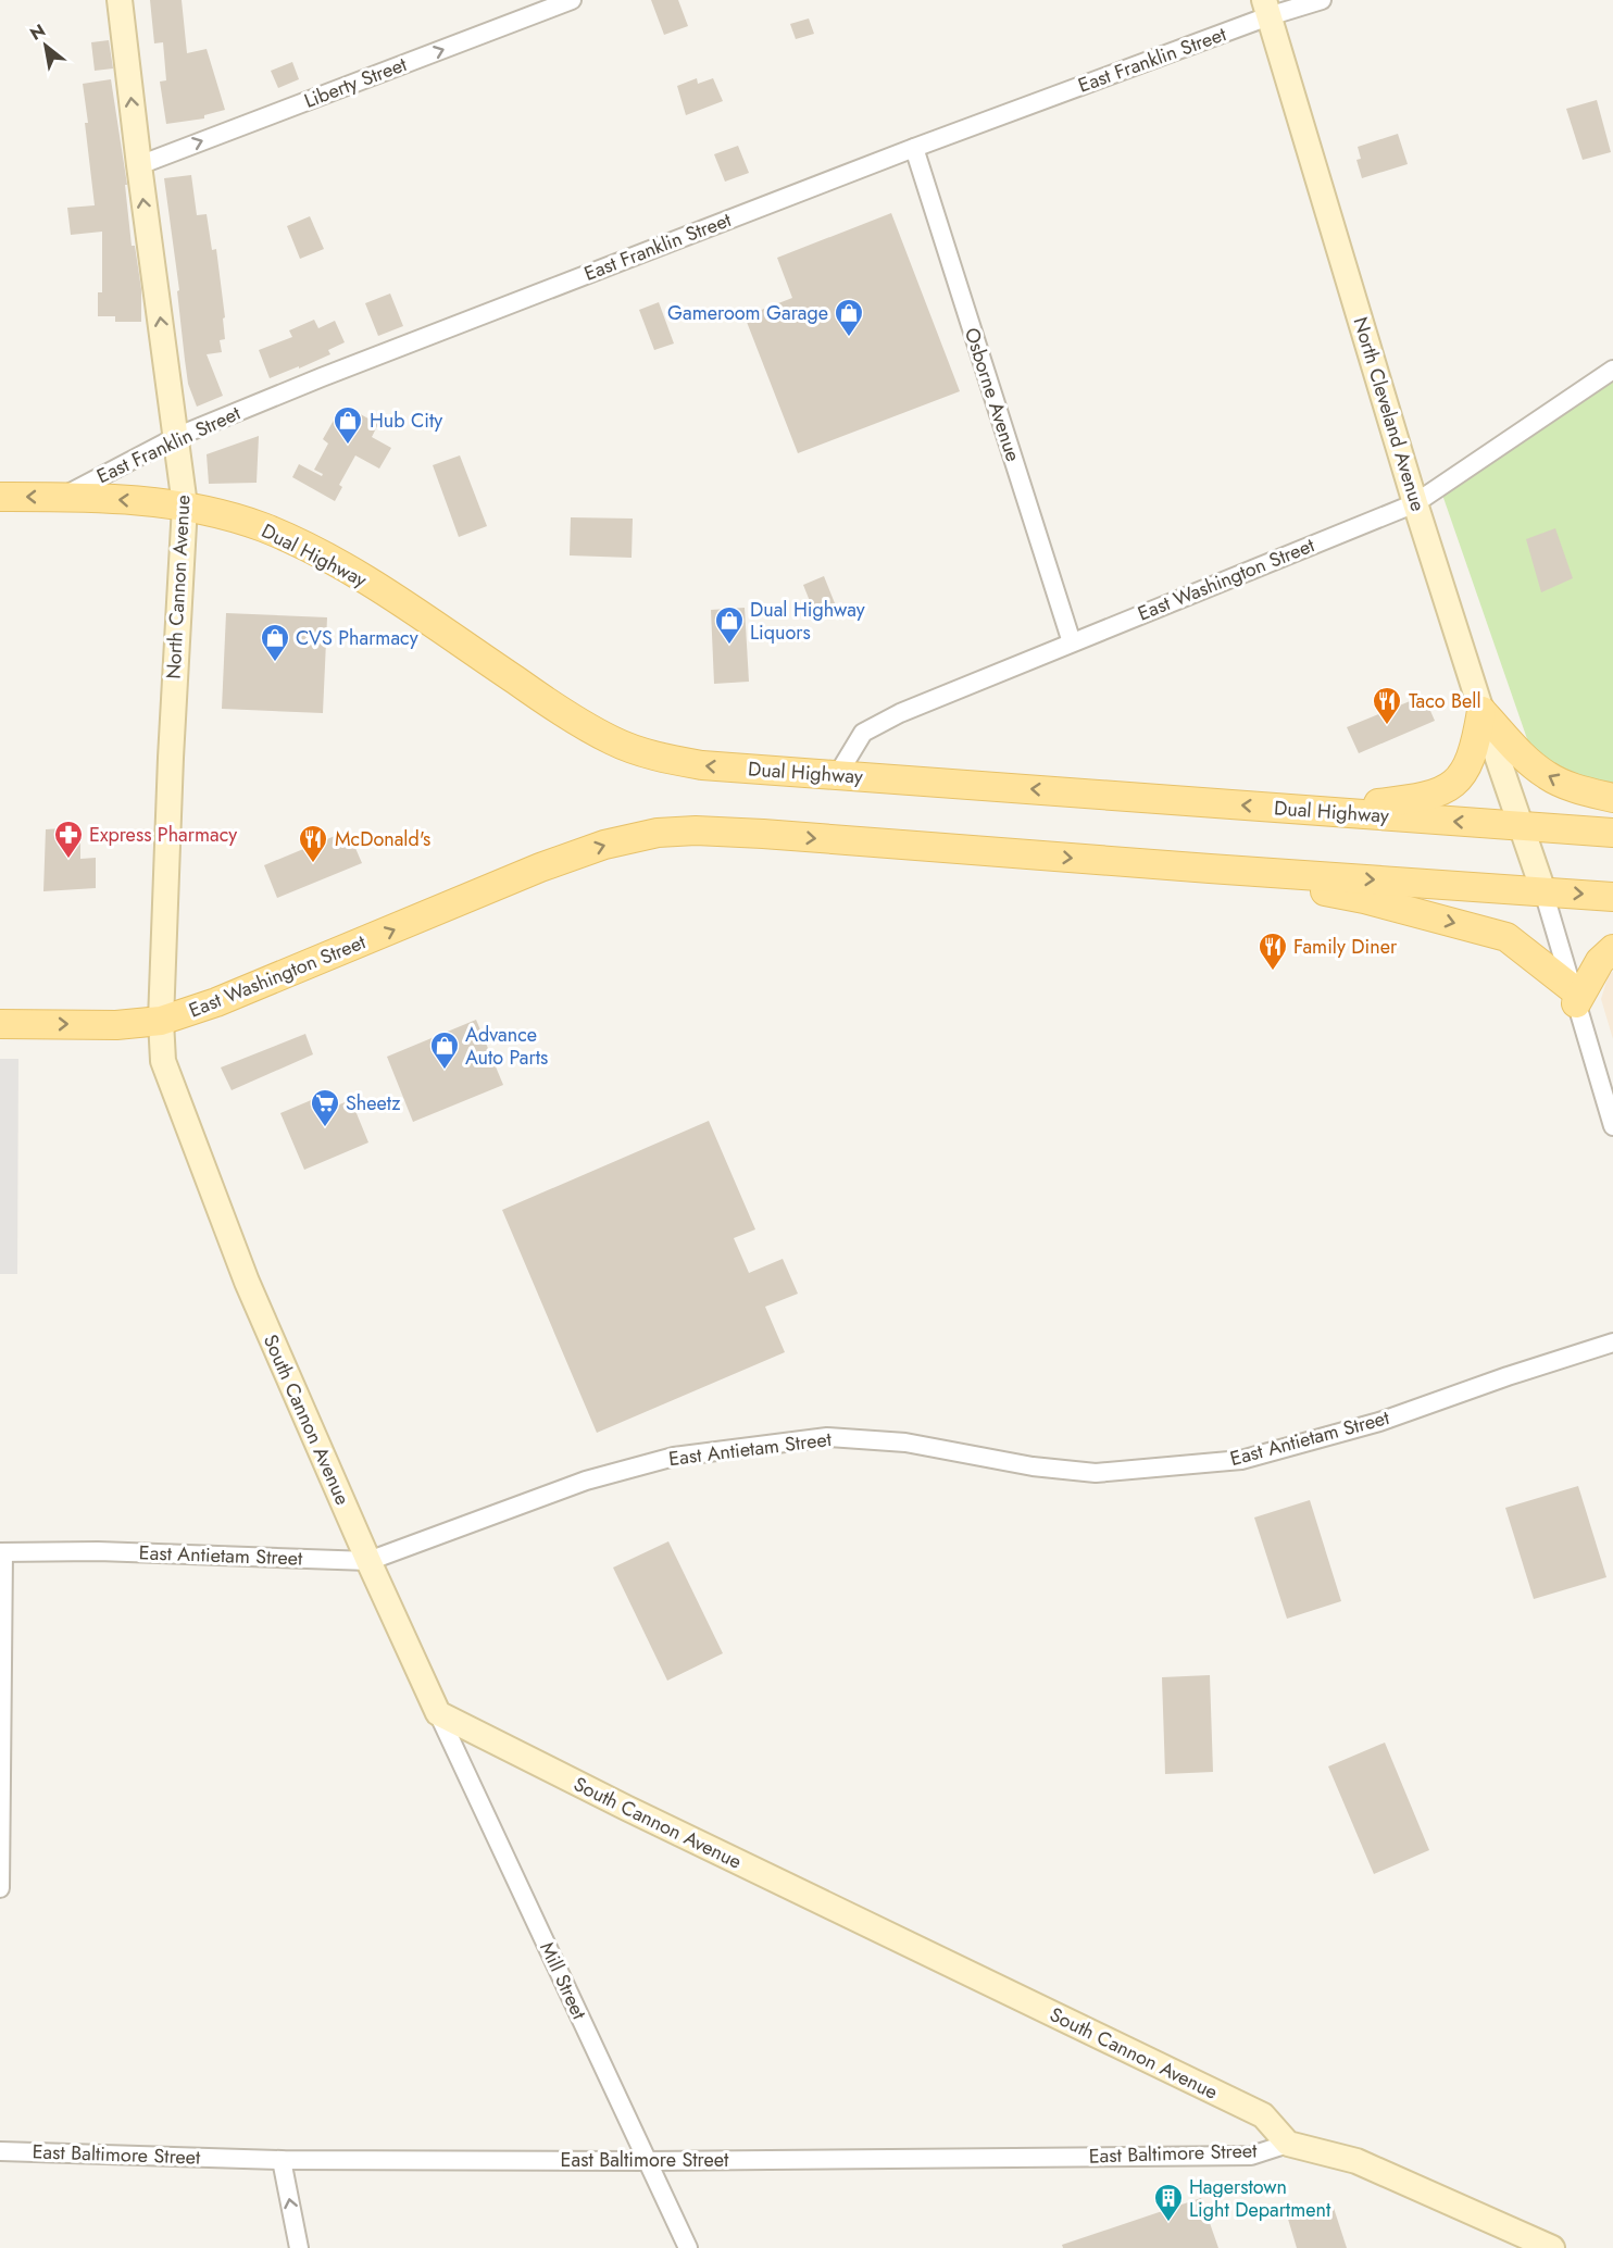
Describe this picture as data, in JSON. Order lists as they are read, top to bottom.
{
  "streets": {
    "main road": ["East Franklin Street", "Dual Highway", "East Washington Street"],
    "street": [
      "Liberty Street",
      "Osborne Avenue",
      "North Cleveland Avenue",
      "North Cannon Avenue",
      "South Cannon Avenue",
      "East Antietam Street",
      "Mill Street",
      "East Baltimore Street"
    ]
  },
  "crossings": [
    ["East Franklin Street", "Osborne Avenue"],
    ["East Franklin Street", "North Cleveland Avenue"],
    ["East Franklin Street", "Dual Highway"],
    ["East Franklin Street", "North Cannon Avenue"],
    ["Liberty Street", "North Cannon Avenue"],
    ["Osborne Avenue", "East Washington Street"],
    ["North Cleveland Avenue", "Dual Highway"],
    ["North Cleveland Avenue", "East Washington Street"],
    ["Dual Highway", "East Washington Street"],
    ["Dual Highway", "North Cannon Avenue"],
    ["East Washington Street", "North Cannon Avenue"],
    ["East Washington Street", "South Cannon Avenue"],
    ["North Cannon Avenue", "South Cannon Avenue"],
    ["South Cannon Avenue", "East Antietam Street"],
    ["South Cannon Avenue", "Mill Street"],
    ["South Cannon Avenue", "East Baltimore Street"],
    ["Mill Street", "East Baltimore Street"]
  ],
  "one_way": ["Liberty Street", "East Washington Street", "North Cannon Avenue"],
  "places": {
    "shop": [
      "Gameroom Garage",
      "Hub City",
      "Dual Highway Liquors",
      "CVS Pharmacy",
      "Advance Auto Parts"
    ],
    "restaurant": ["Taco Bell", "McDonald's", "Family Diner"],
    "pharmacy": ["Express Pharmacy"],
    "supermarket": ["Sheetz"],
    "building": ["Hagerstown Light Department"]
  },
  "north": "top left"
}
